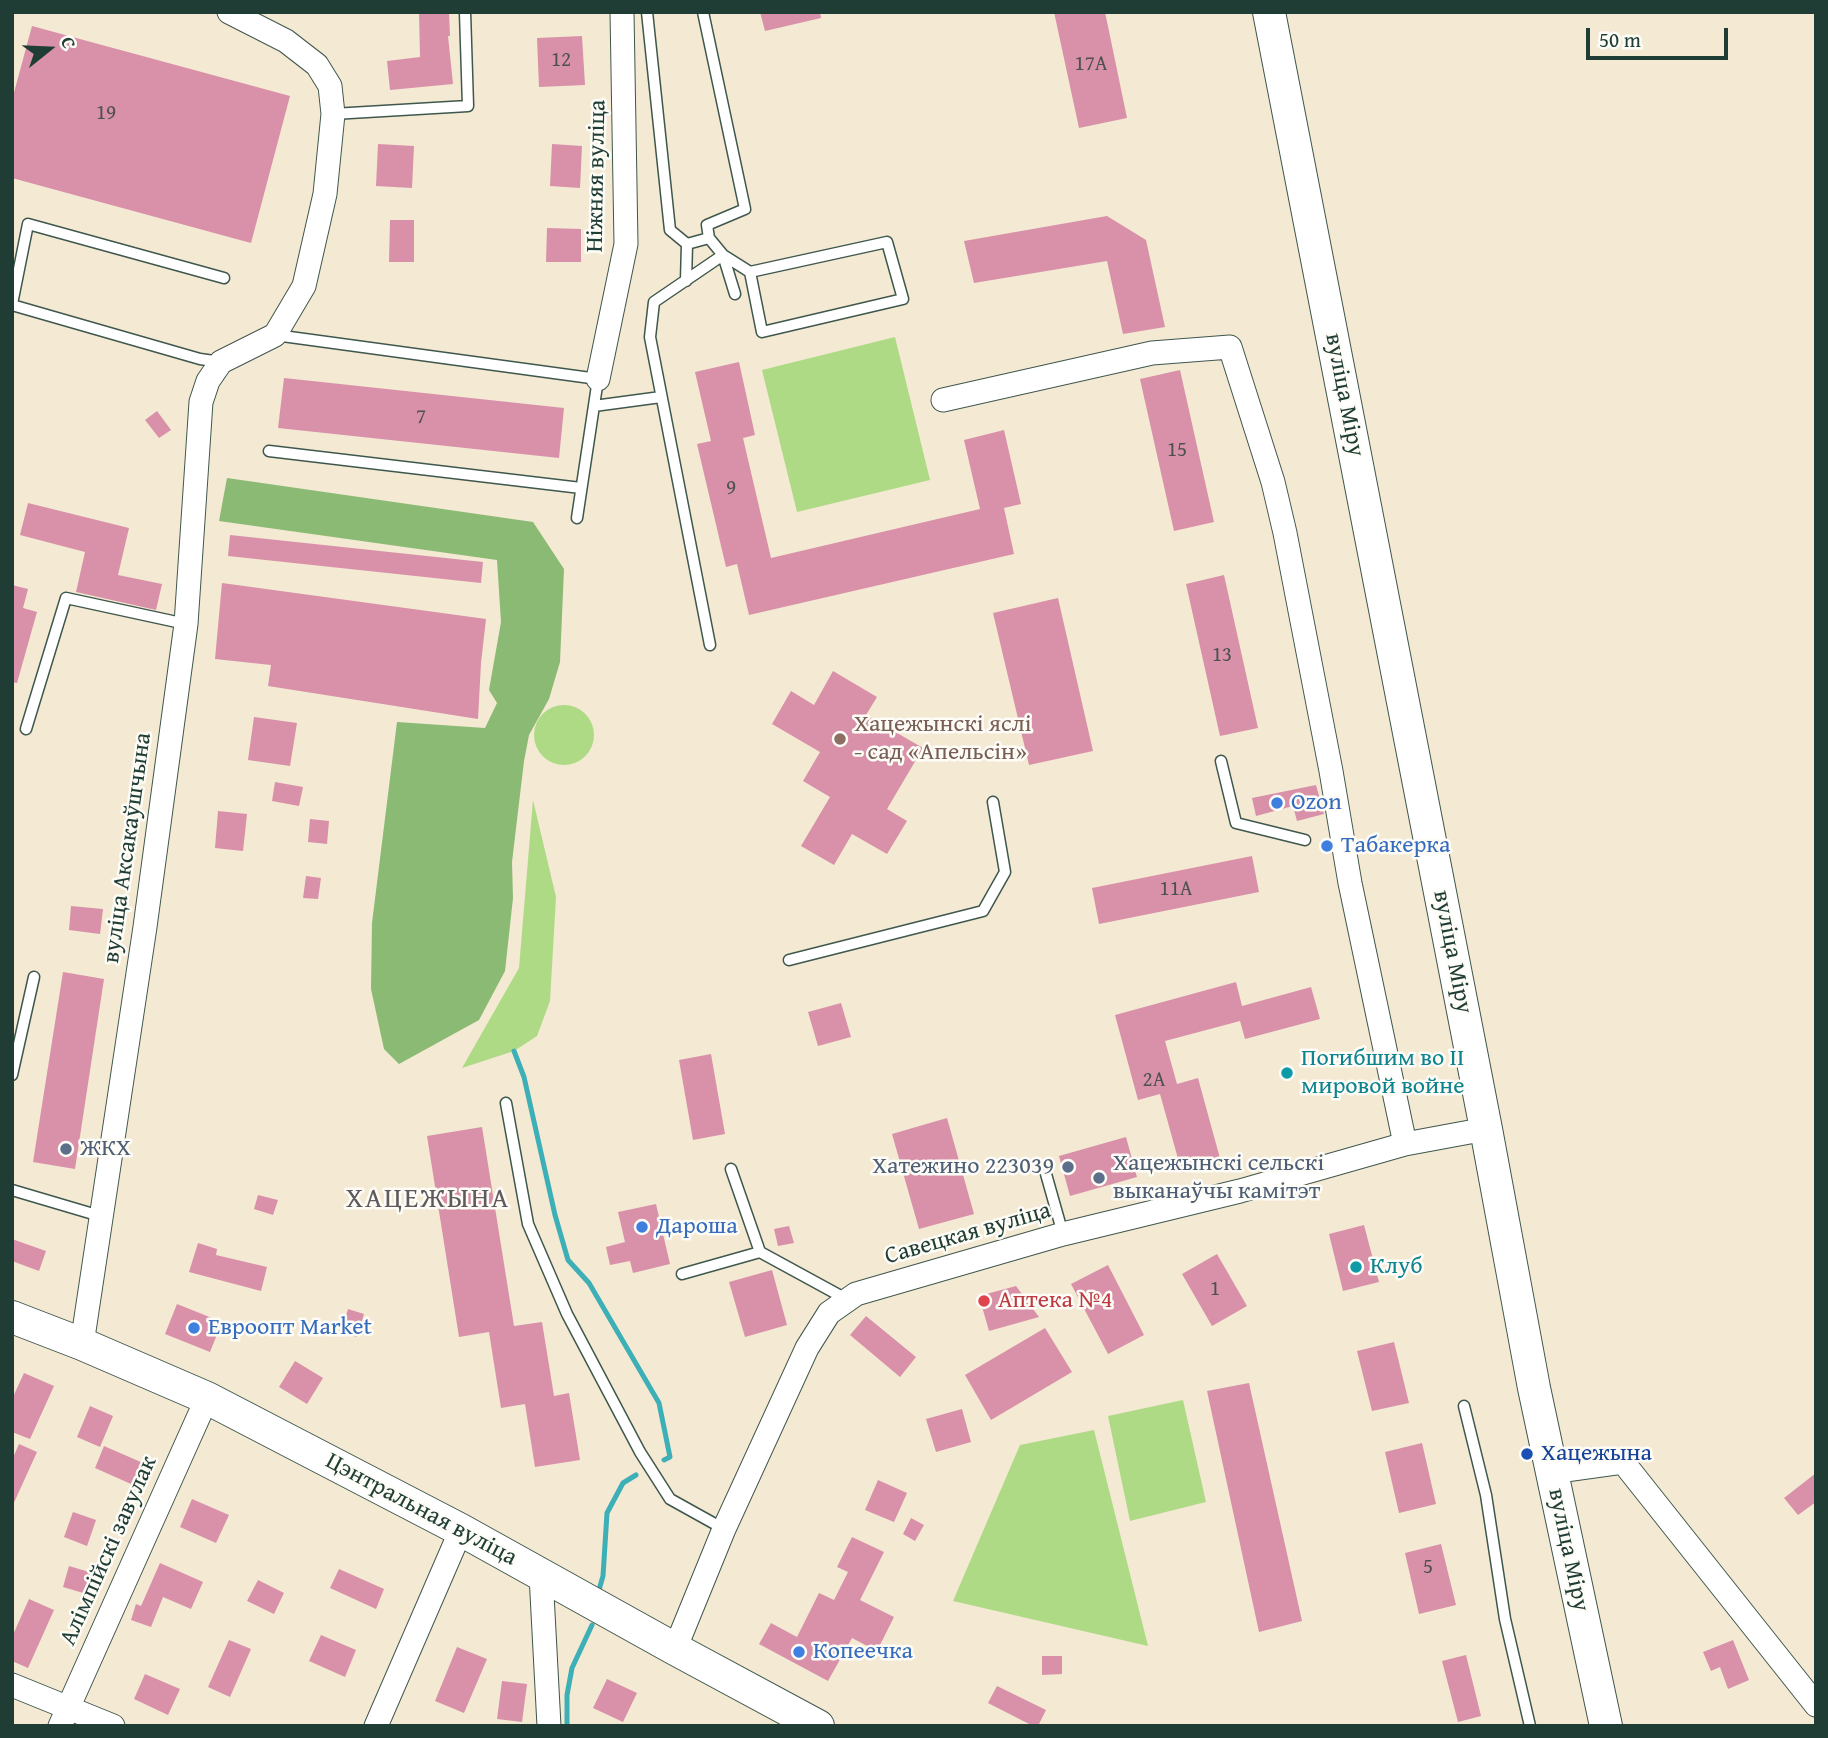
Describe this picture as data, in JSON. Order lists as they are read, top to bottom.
{
  "streets": {
    "main road": ["вуліца Міру", "Цэнтральная вуліца"],
    "street": [
      "Ніжняя вуліца",
      "вуліца Аксакаўшчына",
      "Савецкая вуліца",
      "Алімпійскі завулак"
    ]
  },
  "crossings": [
    ["вуліца Міру", "Савецкая вуліца"],
    ["вуліца Аксакаўшчына", "Цэнтральная вуліца"],
    ["Савецкая вуліца", "Цэнтральная вуліца"],
    ["Цэнтральная вуліца", "Алімпійскі завулак"]
  ],
  "districts": ["ХАЦЕЖЫНА"],
  "places": [
    "Хацежынскі яслі - сад «Апельсін»",
    "Ozon",
    "Табакерка",
    "Погибшим во II мировой войне",
    "ЖКХ",
    "Хатежино 223039",
    "Хацежынскі сельскі выканаўчы камітэт",
    "Дароша",
    "Клуб",
    "Аптека №4",
    "Евроопт Market",
    "Хацежына",
    "Копеечка"
  ],
  "house_numbers": [
    "12",
    "17А",
    "19",
    "7",
    "15",
    "9",
    "13",
    "11А",
    "2А",
    "1",
    "5"
  ],
  "scale_bar": "50 m",
  "north": "right"
}
